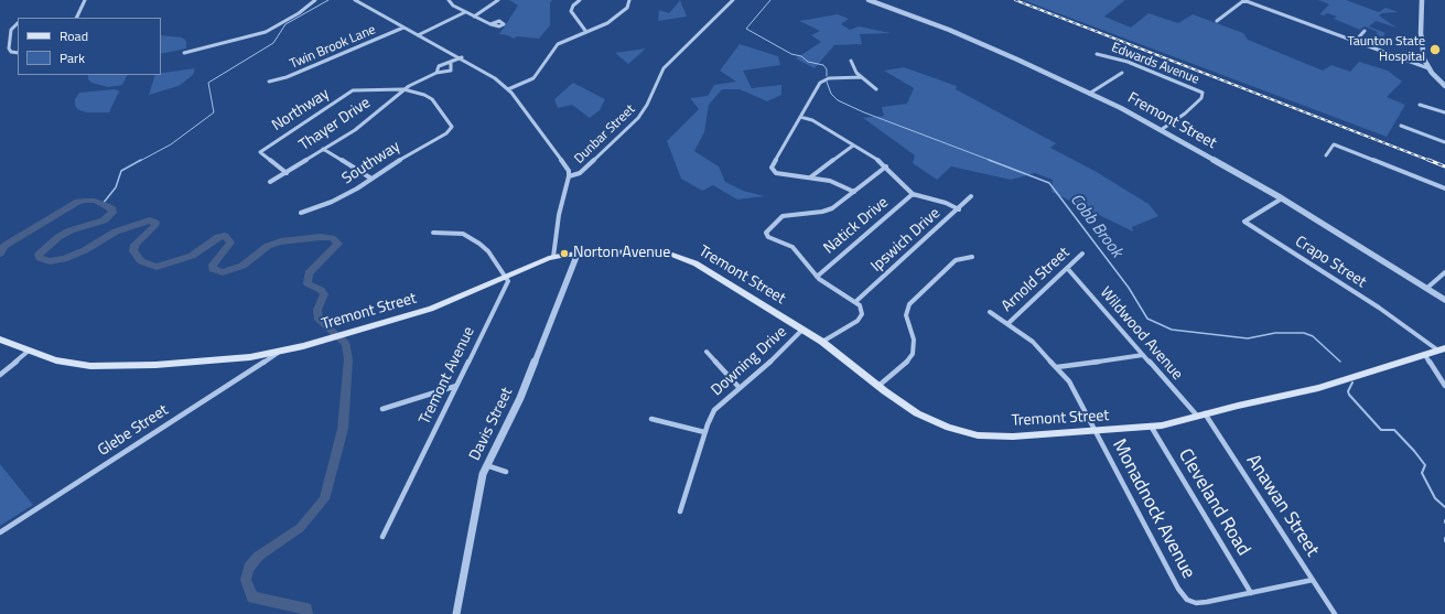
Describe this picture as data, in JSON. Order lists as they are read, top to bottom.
{
  "streets": {
    "main road": ["Tremont Street"],
    "street": [
      "Twin Brook Lane",
      "Edwards Avenue",
      "Northway",
      "Fremont Street",
      "Thayer Drive",
      "Dunbar Street",
      "Southway",
      "Natick Drive",
      "Ipswich Drive",
      "Crapo Street",
      "Arnold Street",
      "Wildwood Avenue",
      "Downing Drive",
      "Tremont Avenue",
      "Davis Street",
      "Glebe Street",
      "Cleveland Road",
      "Anawan Street",
      "Monadnock Avenue"
    ]
  },
  "crossings": [
    ["Edwards Avenue", "Fremont Street"],
    ["Northway", "Thayer Drive"],
    ["Northway", "Southway"],
    ["Fremont Street", "Crapo Street"],
    ["Thayer Drive", "Southway"],
    ["Crapo Street", "Tremont Street"],
    ["Tremont Street", "Wildwood Avenue"],
    ["Tremont Street", "Downing Drive"],
    ["Tremont Street", "Tremont Avenue"],
    ["Tremont Street", "Davis Street"],
    ["Tremont Street", "Glebe Street"],
    ["Tremont Street", "Cleveland Road"],
    ["Tremont Street", "Anawan Street"],
    ["Tremont Street", "Monadnock Avenue"],
    ["Arnold Street", "Wildwood Avenue"],
    ["Arnold Street", "Monadnock Avenue"],
    ["Wildwood Avenue", "Anawan Street"],
    ["Cleveland Road", "Monadnock Avenue"]
  ],
  "water": ["Cobb Brook"],
  "places": ["Taunton State Hospital", "Norton Avenue"],
  "legend": ["Road", "Park"]
}
